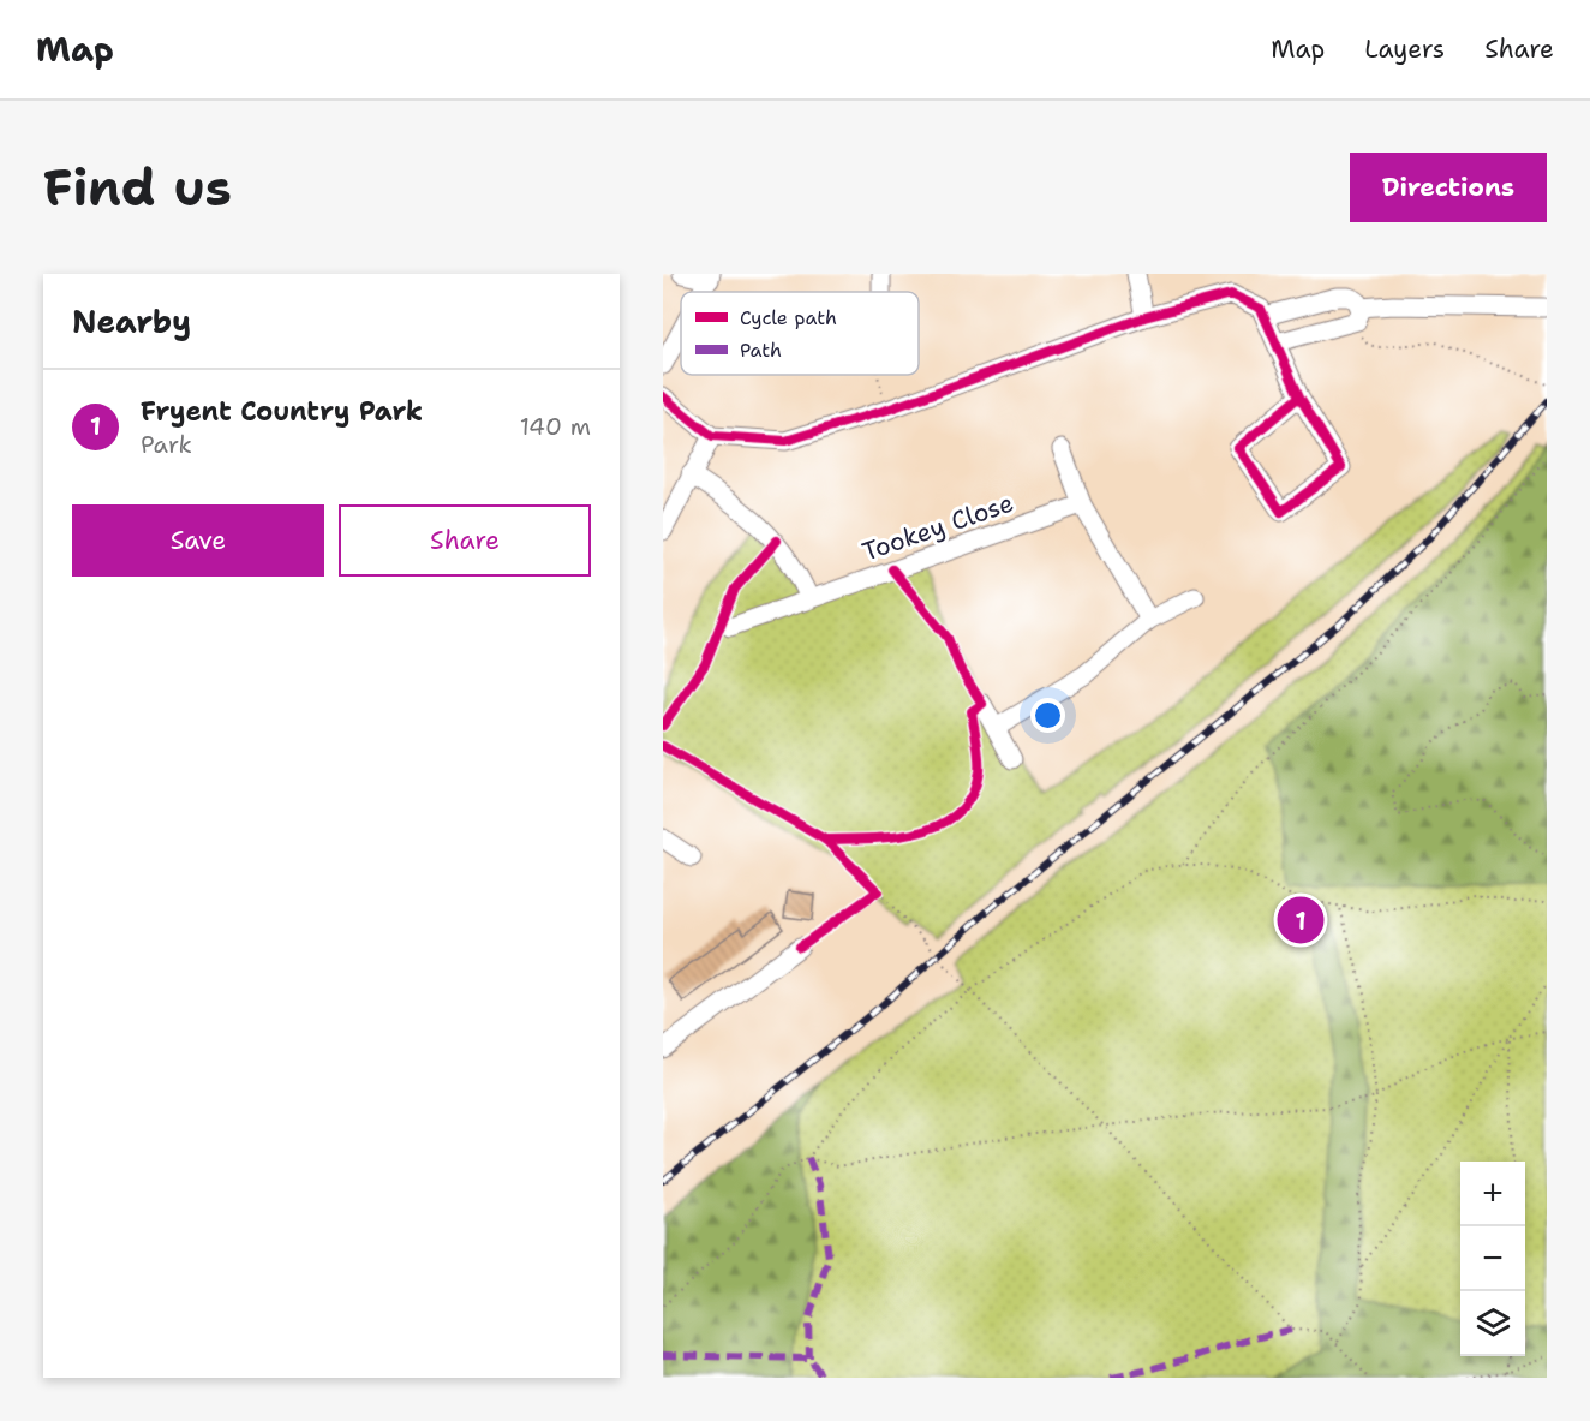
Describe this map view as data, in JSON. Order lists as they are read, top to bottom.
{
  "streets": {
    "street": ["Tookey Close"]
  },
  "legend": ["Cycle path", "Path"],
  "page": {
    "header": "Map",
    "nav": ["Map", "Layers", "Share"],
    "buttons": [
      "Directions",
      ["Save", "Share"]
    ],
    "title": "Find us",
    "heading": "Nearby",
    "list": [
      {
        "mark": "1",
        "name": "Fryent Country Park",
        "note": "Park",
        "value": "140 m"
      }
    ],
    "pins": "1",
    "map_buttons": ["+", "−"]
  }
}
